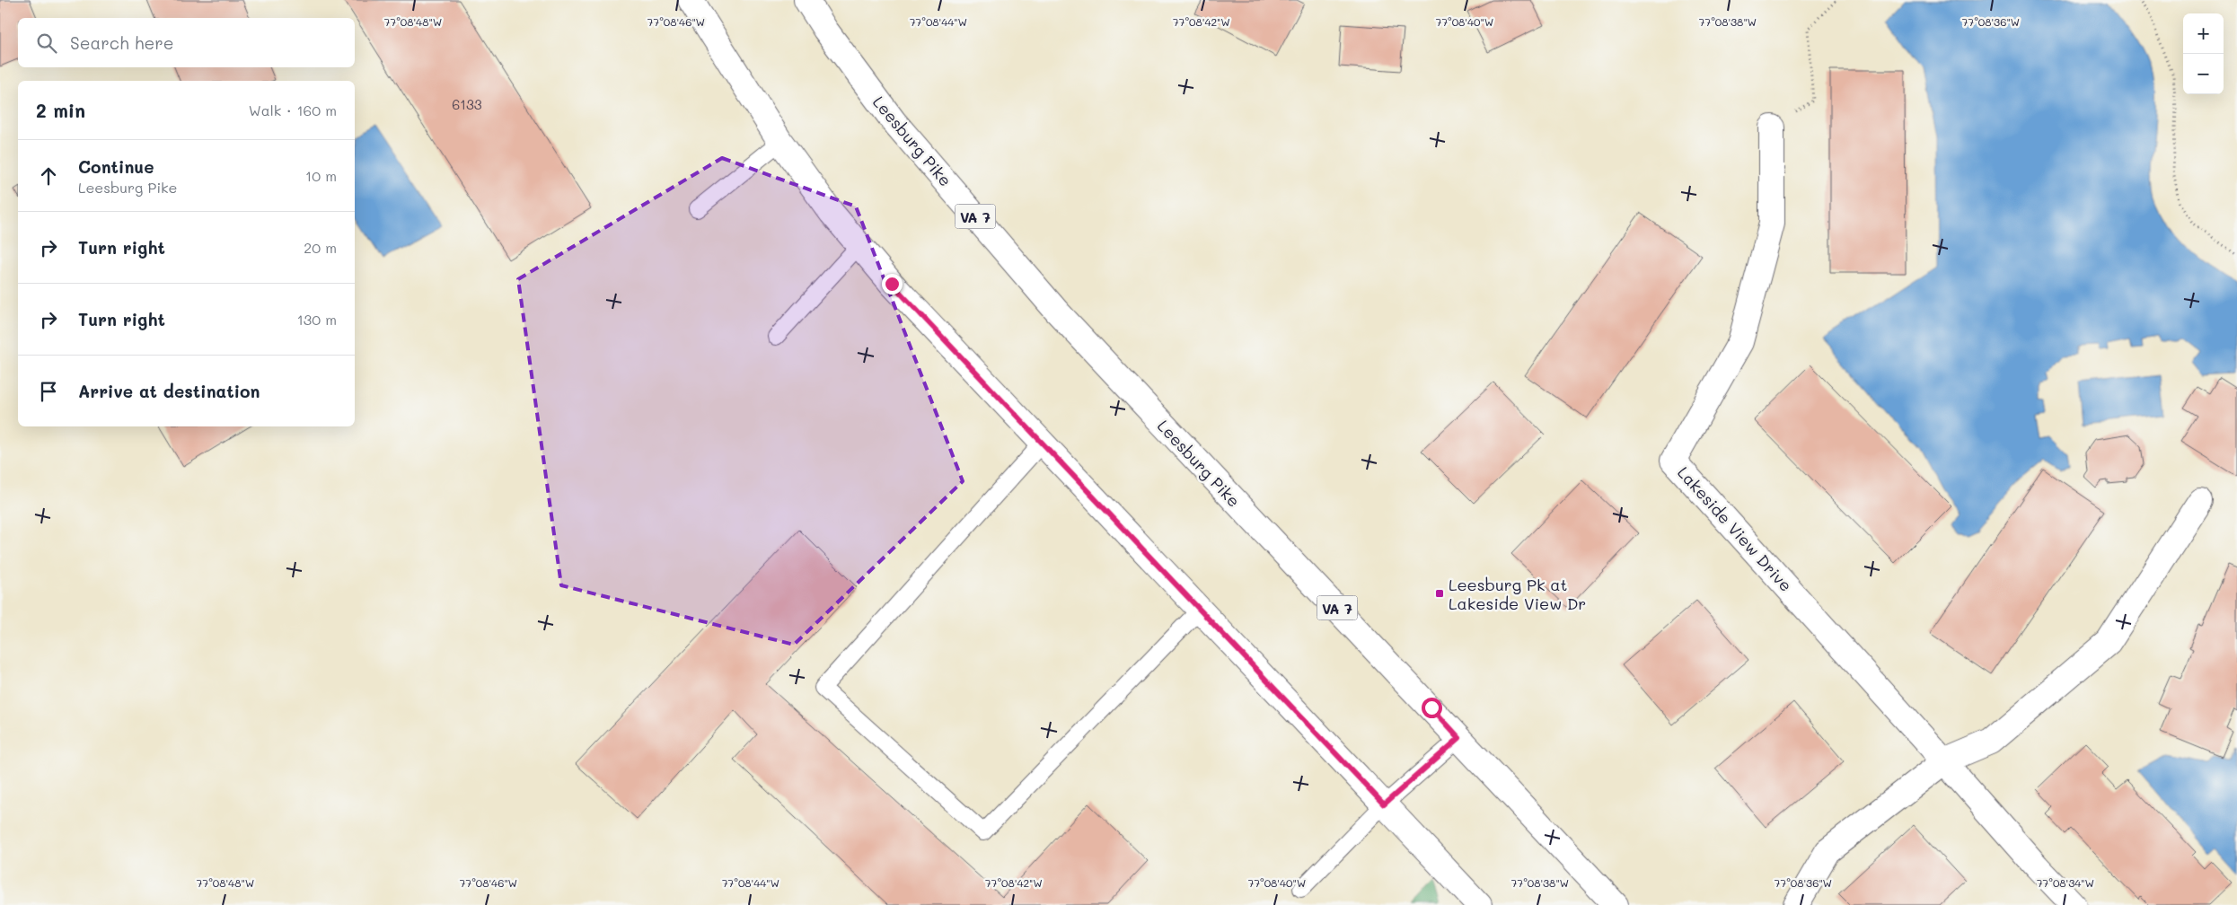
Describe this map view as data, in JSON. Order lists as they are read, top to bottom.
{
  "streets": {
    "street": ["Leesburg Pike", "VA 7", "Lakeside View Drive"]
  },
  "places": {
    "transit": ["Leesburg Pk at Lakeside View Dr"]
  },
  "house_numbers": ["6133"],
  "page": {
    "map_buttons": ["+", "−"],
    "search": "Search here",
    "heading": ["2 min", "Walk · 160 m"],
    "list": [
      ["Continue", "Leesburg Pike", "10 m"],
      ["Turn right", "20 m"],
      ["Turn right", "130 m"],
      "Arrive at destination"
    ]
  },
  "coordinates": [
    "77°08'48\"W",
    "77°08'46\"W",
    "77°08'44\"W",
    "77°08'42\"W",
    "77°08'40\"W",
    "77°08'38\"W",
    "77°08'36\"W",
    "77°08'34\"W"
  ]
}
